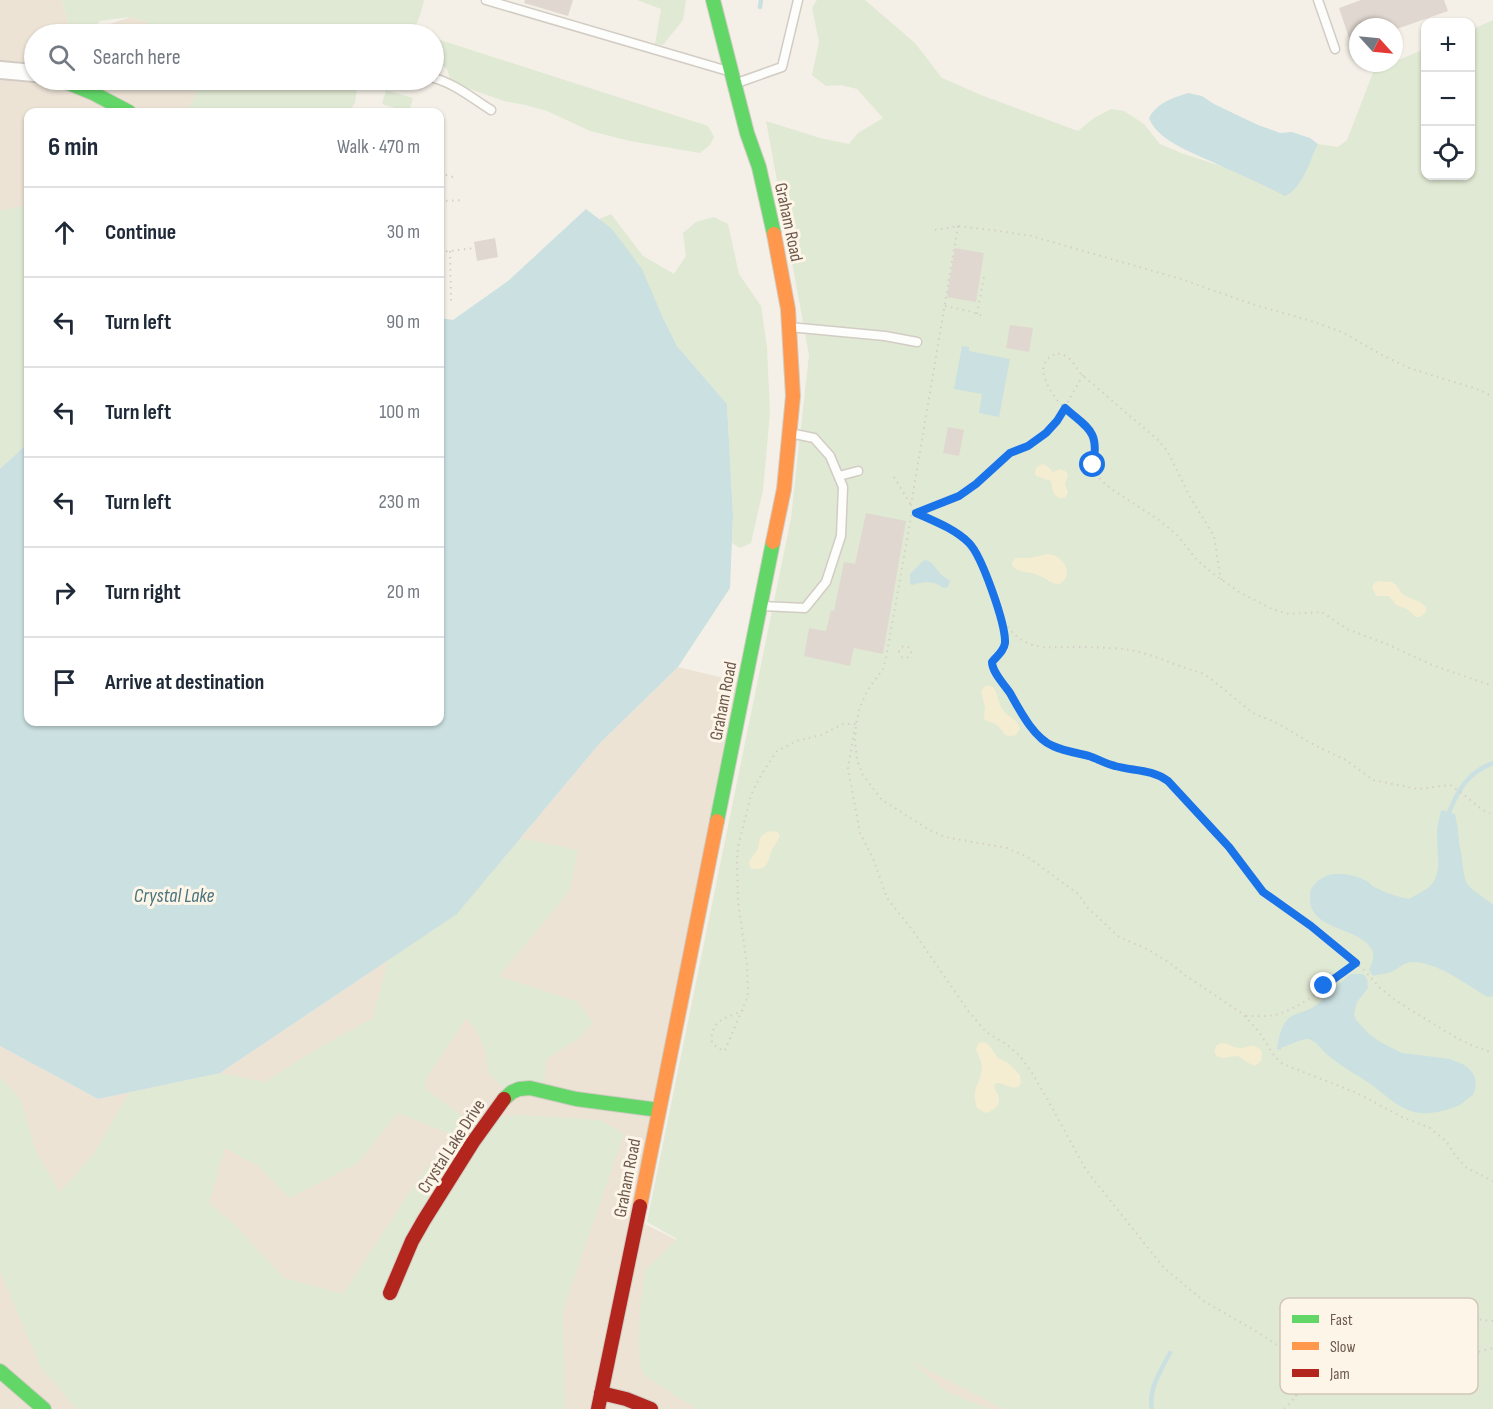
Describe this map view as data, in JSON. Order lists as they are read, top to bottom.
{
  "streets": {
    "main road": ["Graham Road", "Crystal Lake Drive"]
  },
  "crossings": [
    ["Graham Road", "Crystal Lake Drive"]
  ],
  "water": ["Crystal Lake"],
  "legend": ["Fast", "Slow", "Jam"],
  "north": "bottom right",
  "page": {
    "map_buttons": ["+", "−"],
    "search": "Search here",
    "heading": ["6 min", "Walk · 470 m"],
    "list": [
      ["Continue", "30 m"],
      ["Turn left", "90 m"],
      ["Turn left", "100 m"],
      ["Turn left", "230 m"],
      ["Turn right", "20 m"],
      "Arrive at destination"
    ]
  }
}
